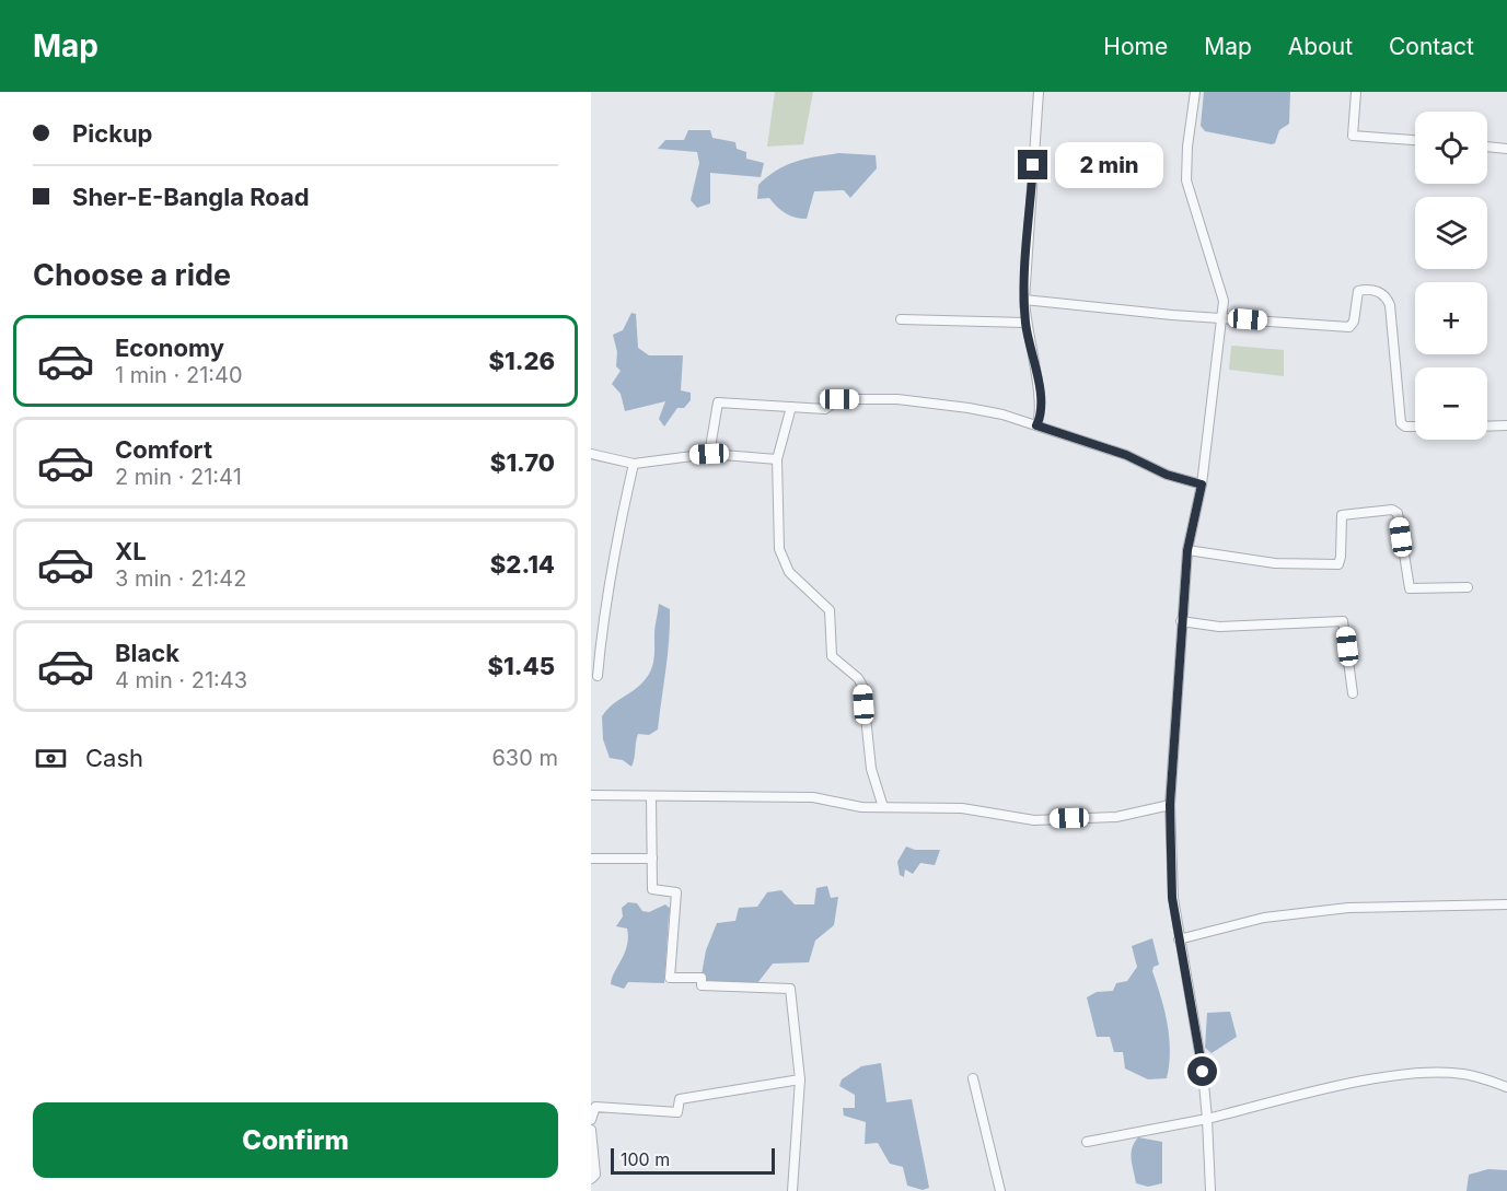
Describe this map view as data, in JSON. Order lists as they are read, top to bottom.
{
  "scale_bar": "100 m",
  "page": {
    "header": "Map",
    "nav": [
      "Home",
      "Map",
      "About",
      "Contact"
    ],
    "banner": ["Pickup", "Sher-E-Bangla Road"],
    "map_buttons": ["+", "−"],
    "bubble": "2 min",
    "heading": "Choose a ride",
    "list": [
      {
        "name": "Economy",
        "note": "1 min · 21:40",
        "value": "$1.26"
      },
      {
        "name": "Comfort",
        "note": "2 min · 21:41",
        "value": "$1.70"
      },
      {
        "name": "XL",
        "note": "3 min · 21:42",
        "value": "$2.14"
      },
      {
        "name": "Black",
        "note": "4 min · 21:43",
        "value": "$1.45"
      }
    ],
    "pay": ["Cash", "630 m"],
    "buttons": "Confirm",
    "scale": "100 m"
  }
}
